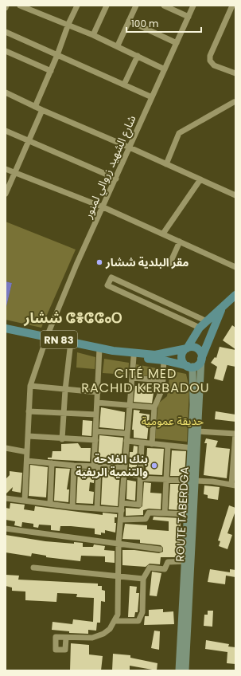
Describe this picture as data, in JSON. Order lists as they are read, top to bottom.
{
  "streets": {
    "main road": ["RN 83", "ROUTE TABERDGA"],
    "street": ["شارع الشهيد زروالي لمنور"]
  },
  "crossings": [
    ["شارع الشهيد زروالي لمنور", "RN 83"],
    ["RN 83", "ROUTE TABERDGA"]
  ],
  "districts": ["ششار ⵛⴻⵛⵛⴰⵔ", "CITÉ MED RACHID KERBADOU"],
  "parks": ["حديقة عمومية"],
  "places": ["مقر البلدية ششار", "بنك الفلاحة والتنمية الريفية"],
  "scale_bar": "100 m"
}
